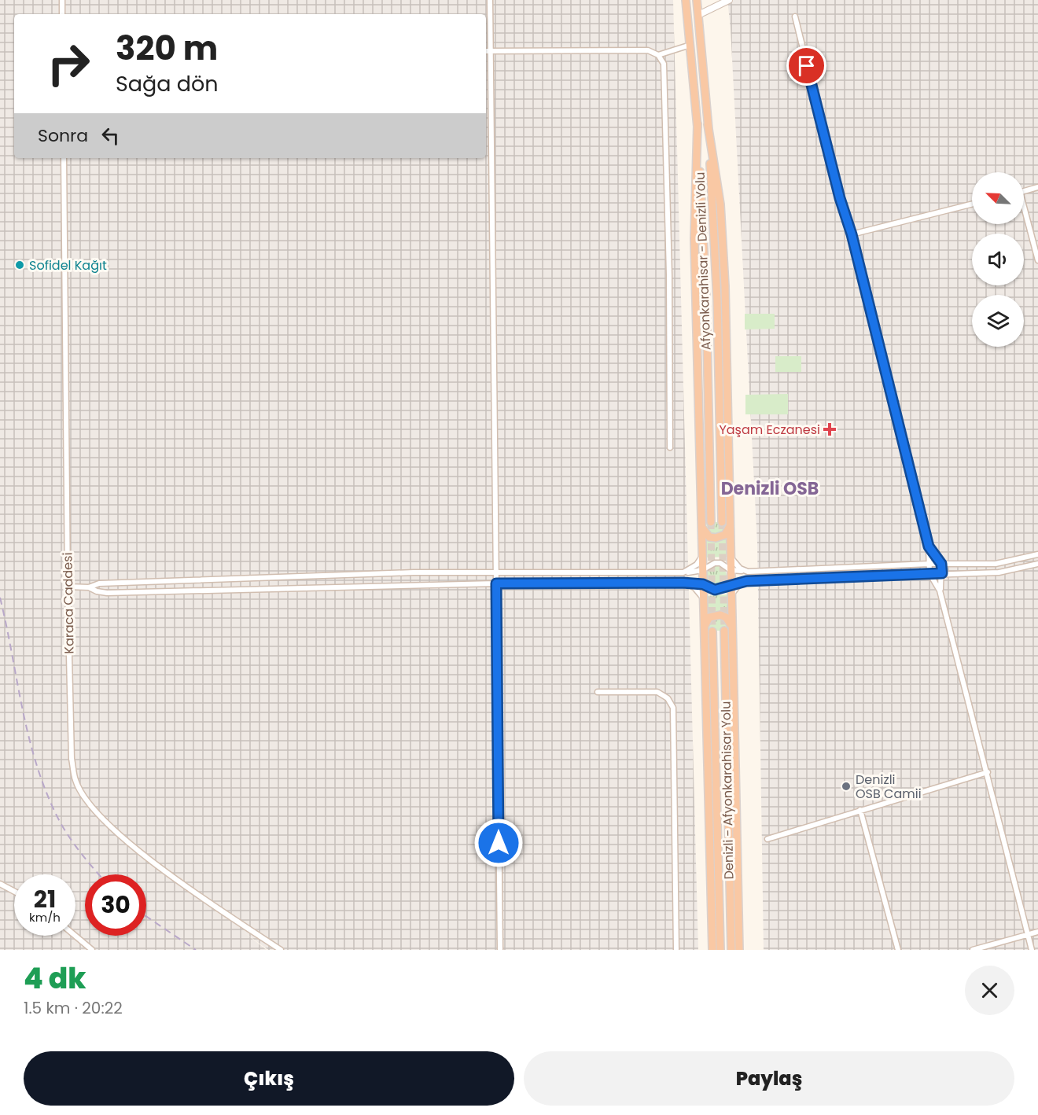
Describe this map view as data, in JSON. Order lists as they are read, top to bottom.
{
  "streets": {
    "highway": ["Afyonkarahisar - Denizli Yolu", "Denizli - Afyonkarahisar Yolu"],
    "street": ["Karaca Caddesi"]
  },
  "districts": ["Denizli OSB"],
  "places": {
    "other": ["Sofidel Kağıt", "Denizli OSB Camii"],
    "health": ["Yaşam Eczanesi"]
  },
  "north": "top left",
  "page": {
    "turn": ["320 m", "Sağa dön"],
    "then": "Sonra",
    "speed": "21 km/h",
    "limit": "30",
    "heading": ["4 dk", "1.5 km · 20:22"],
    "buttons": ["Çıkış", "Paylaş"]
  }
}
